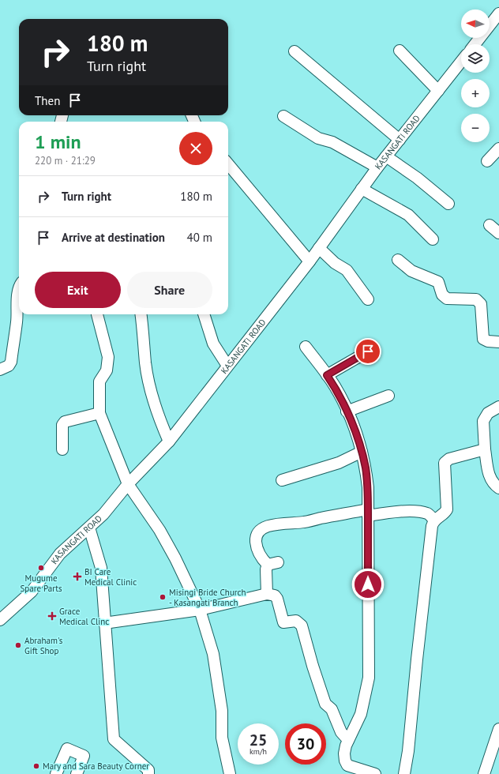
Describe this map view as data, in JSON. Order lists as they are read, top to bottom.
{
  "streets": {
    "street": ["KASANGATI ROAD"]
  },
  "places": {
    "other": [
      "Mugume Spare Parts",
      "Misingi Bride Church - Kasangati Branch",
      "Abraham's Gift Shop",
      "Mary and Sara Beauty Corner"
    ],
    "health": ["BI Care Medical Clinic", "Grace Medical Clinc"]
  },
  "north": "left",
  "page": {
    "map_buttons": ["+", "−"],
    "turn": ["180 m", "Turn right"],
    "then": "Then",
    "heading": ["1 min", "220 m · 21:29"],
    "list": [
      {
        "name": "Turn right",
        "value": "180 m"
      },
      {
        "name": "Arrive at destination",
        "value": "40 m"
      }
    ],
    "buttons": ["Exit", "Share"],
    "speed": "25 km/h",
    "limit": "30"
  }
}
